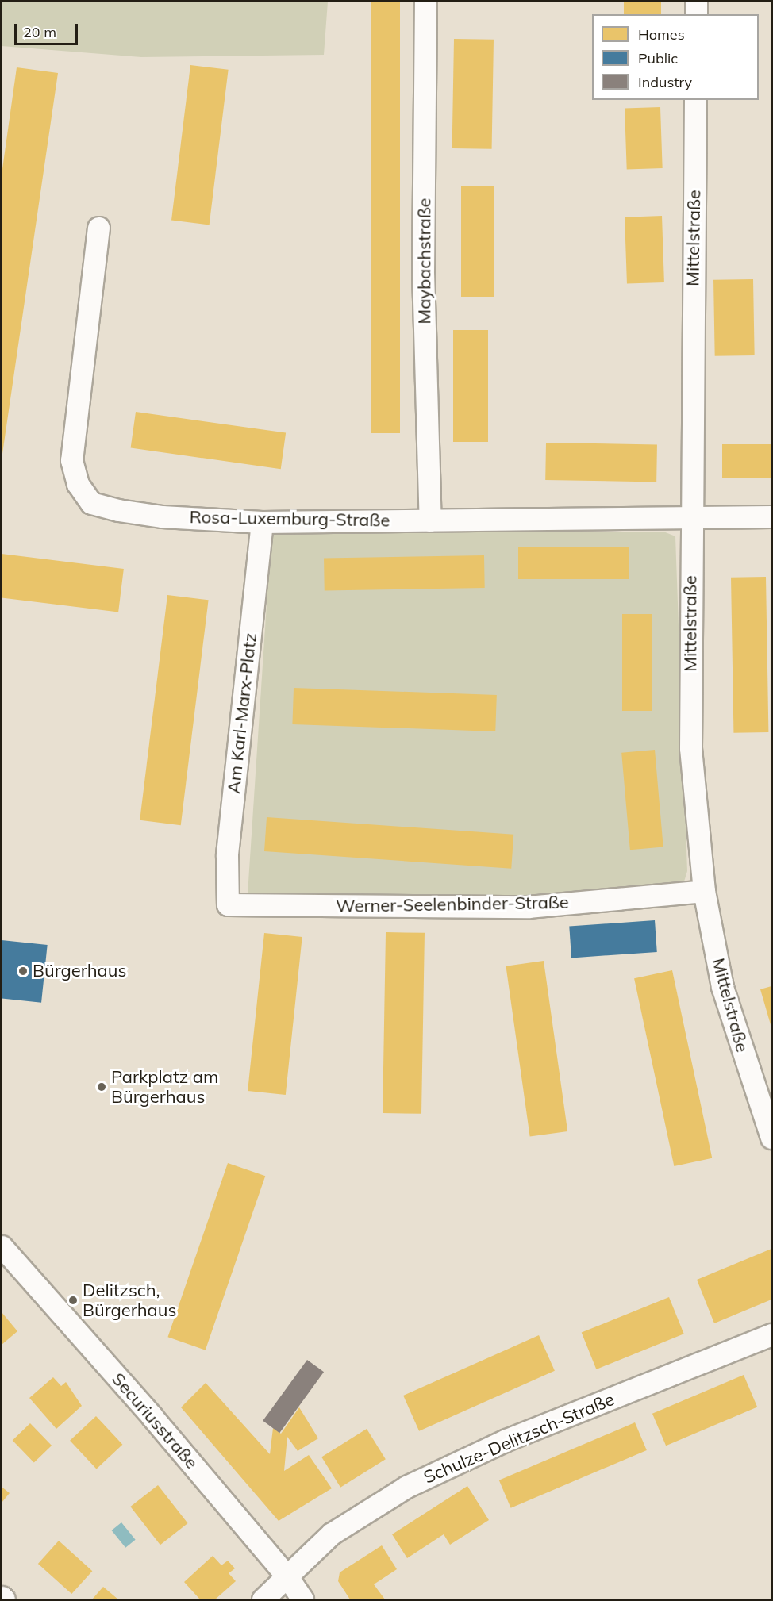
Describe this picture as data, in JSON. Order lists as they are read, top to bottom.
{
  "streets": {
    "street": [
      "Mittelstraße",
      "Maybachstraße",
      "Rosa-Luxemburg-Straße",
      "Am Karl-Marx-Platz",
      "Werner-Seelenbinder-Straße",
      "Securiusstraße",
      "Schulze-Delitzsch-Straße"
    ]
  },
  "crossings": [
    ["Mittelstraße", "Rosa-Luxemburg-Straße"],
    ["Mittelstraße", "Werner-Seelenbinder-Straße"],
    ["Maybachstraße", "Rosa-Luxemburg-Straße"],
    ["Rosa-Luxemburg-Straße", "Am Karl-Marx-Platz"],
    ["Am Karl-Marx-Platz", "Werner-Seelenbinder-Straße"],
    ["Securiusstraße", "Schulze-Delitzsch-Straße"]
  ],
  "places": ["Bürgerhaus", "Parkplatz am Bürgerhaus", "Delitzsch, Bürgerhaus"],
  "legend": ["Homes", "Public", "Industry"],
  "scale_bar": "20 m"
}
